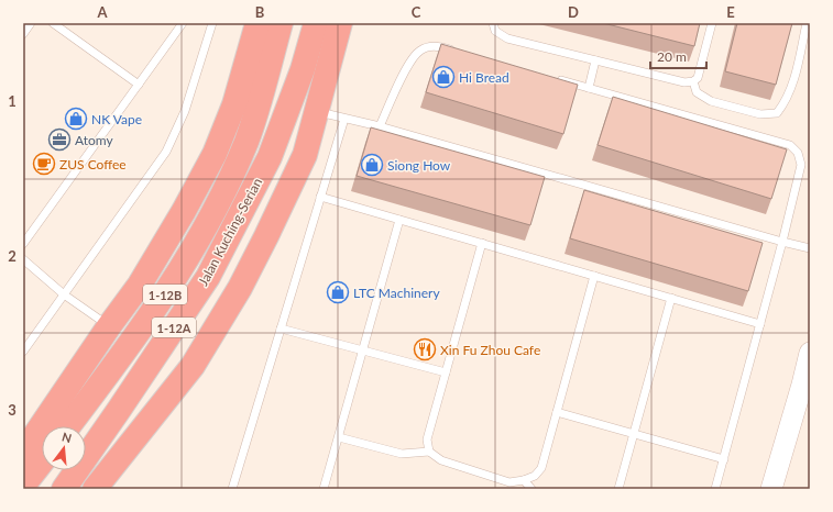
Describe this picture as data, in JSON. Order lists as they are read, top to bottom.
{
  "streets": {
    "highway": ["Jalan Kuching-Serian", "1-12B", "1-12A"]
  },
  "places": {
    "shop": [
      "Hi Bread",
      "NK Vape",
      "Siong How",
      "LTC Machinery"
    ],
    "office": ["Atomy"],
    "cafe": ["ZUS Coffee"],
    "restaurant": ["Xin Fu Zhou Cafe"]
  },
  "scale_bar": "20 m",
  "north": "top",
  "grid": {
    "columns": [
      "A",
      "B",
      "C",
      "D",
      "E"
    ],
    "rows": ["1", "2", "3"]
  }
}
